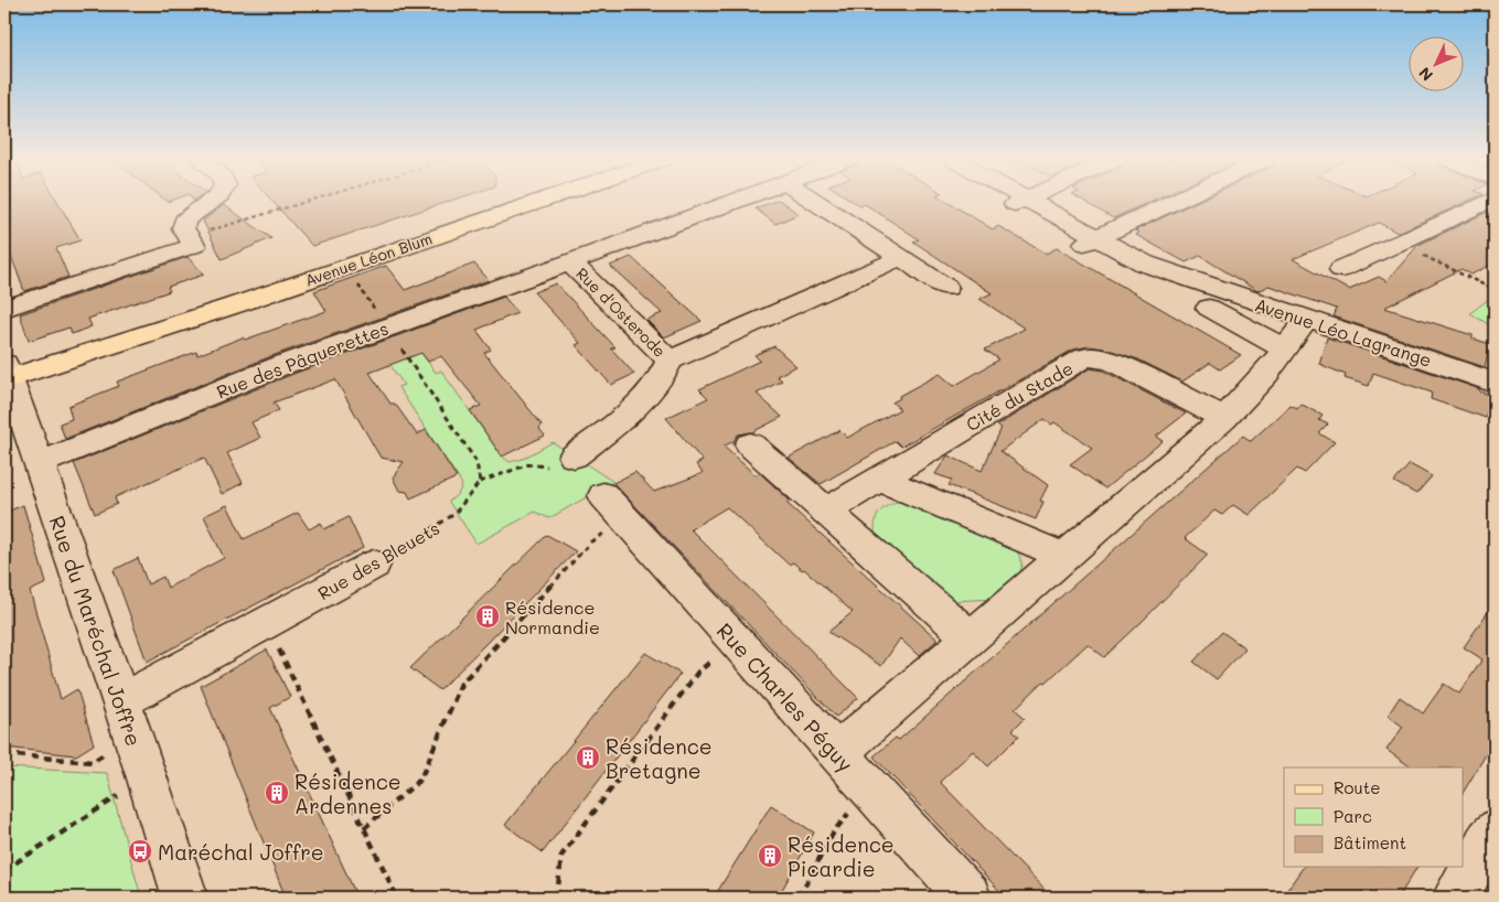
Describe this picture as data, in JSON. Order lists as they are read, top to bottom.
{
  "streets": {
    "main road": ["Avenue Léon Blum"],
    "street": [
      "Rue d'Osterode",
      "Avenue Léo Lagrange",
      "Rue des Pâquerettes",
      "Cité du Stade",
      "Rue des Bleuets",
      "Rue du Maréchal Joffre",
      "Rue Charles Péguy"
    ]
  },
  "crossings": [
    ["Avenue Léon Blum", "Rue du Maréchal Joffre"],
    ["Rue d'Osterode", "Rue des Pâquerettes"],
    ["Rue des Pâquerettes", "Rue du Maréchal Joffre"],
    ["Rue des Bleuets", "Rue du Maréchal Joffre"]
  ],
  "places": {
    "building": [
      "Résidence Normandie",
      "Résidence Bretagne",
      "Résidence Ardennes",
      "Résidence Picardie"
    ],
    "bus stop": ["Maréchal Joffre"]
  },
  "legend": ["Route", "Parc", "Bâtiment"],
  "north": "bottom left"
}
